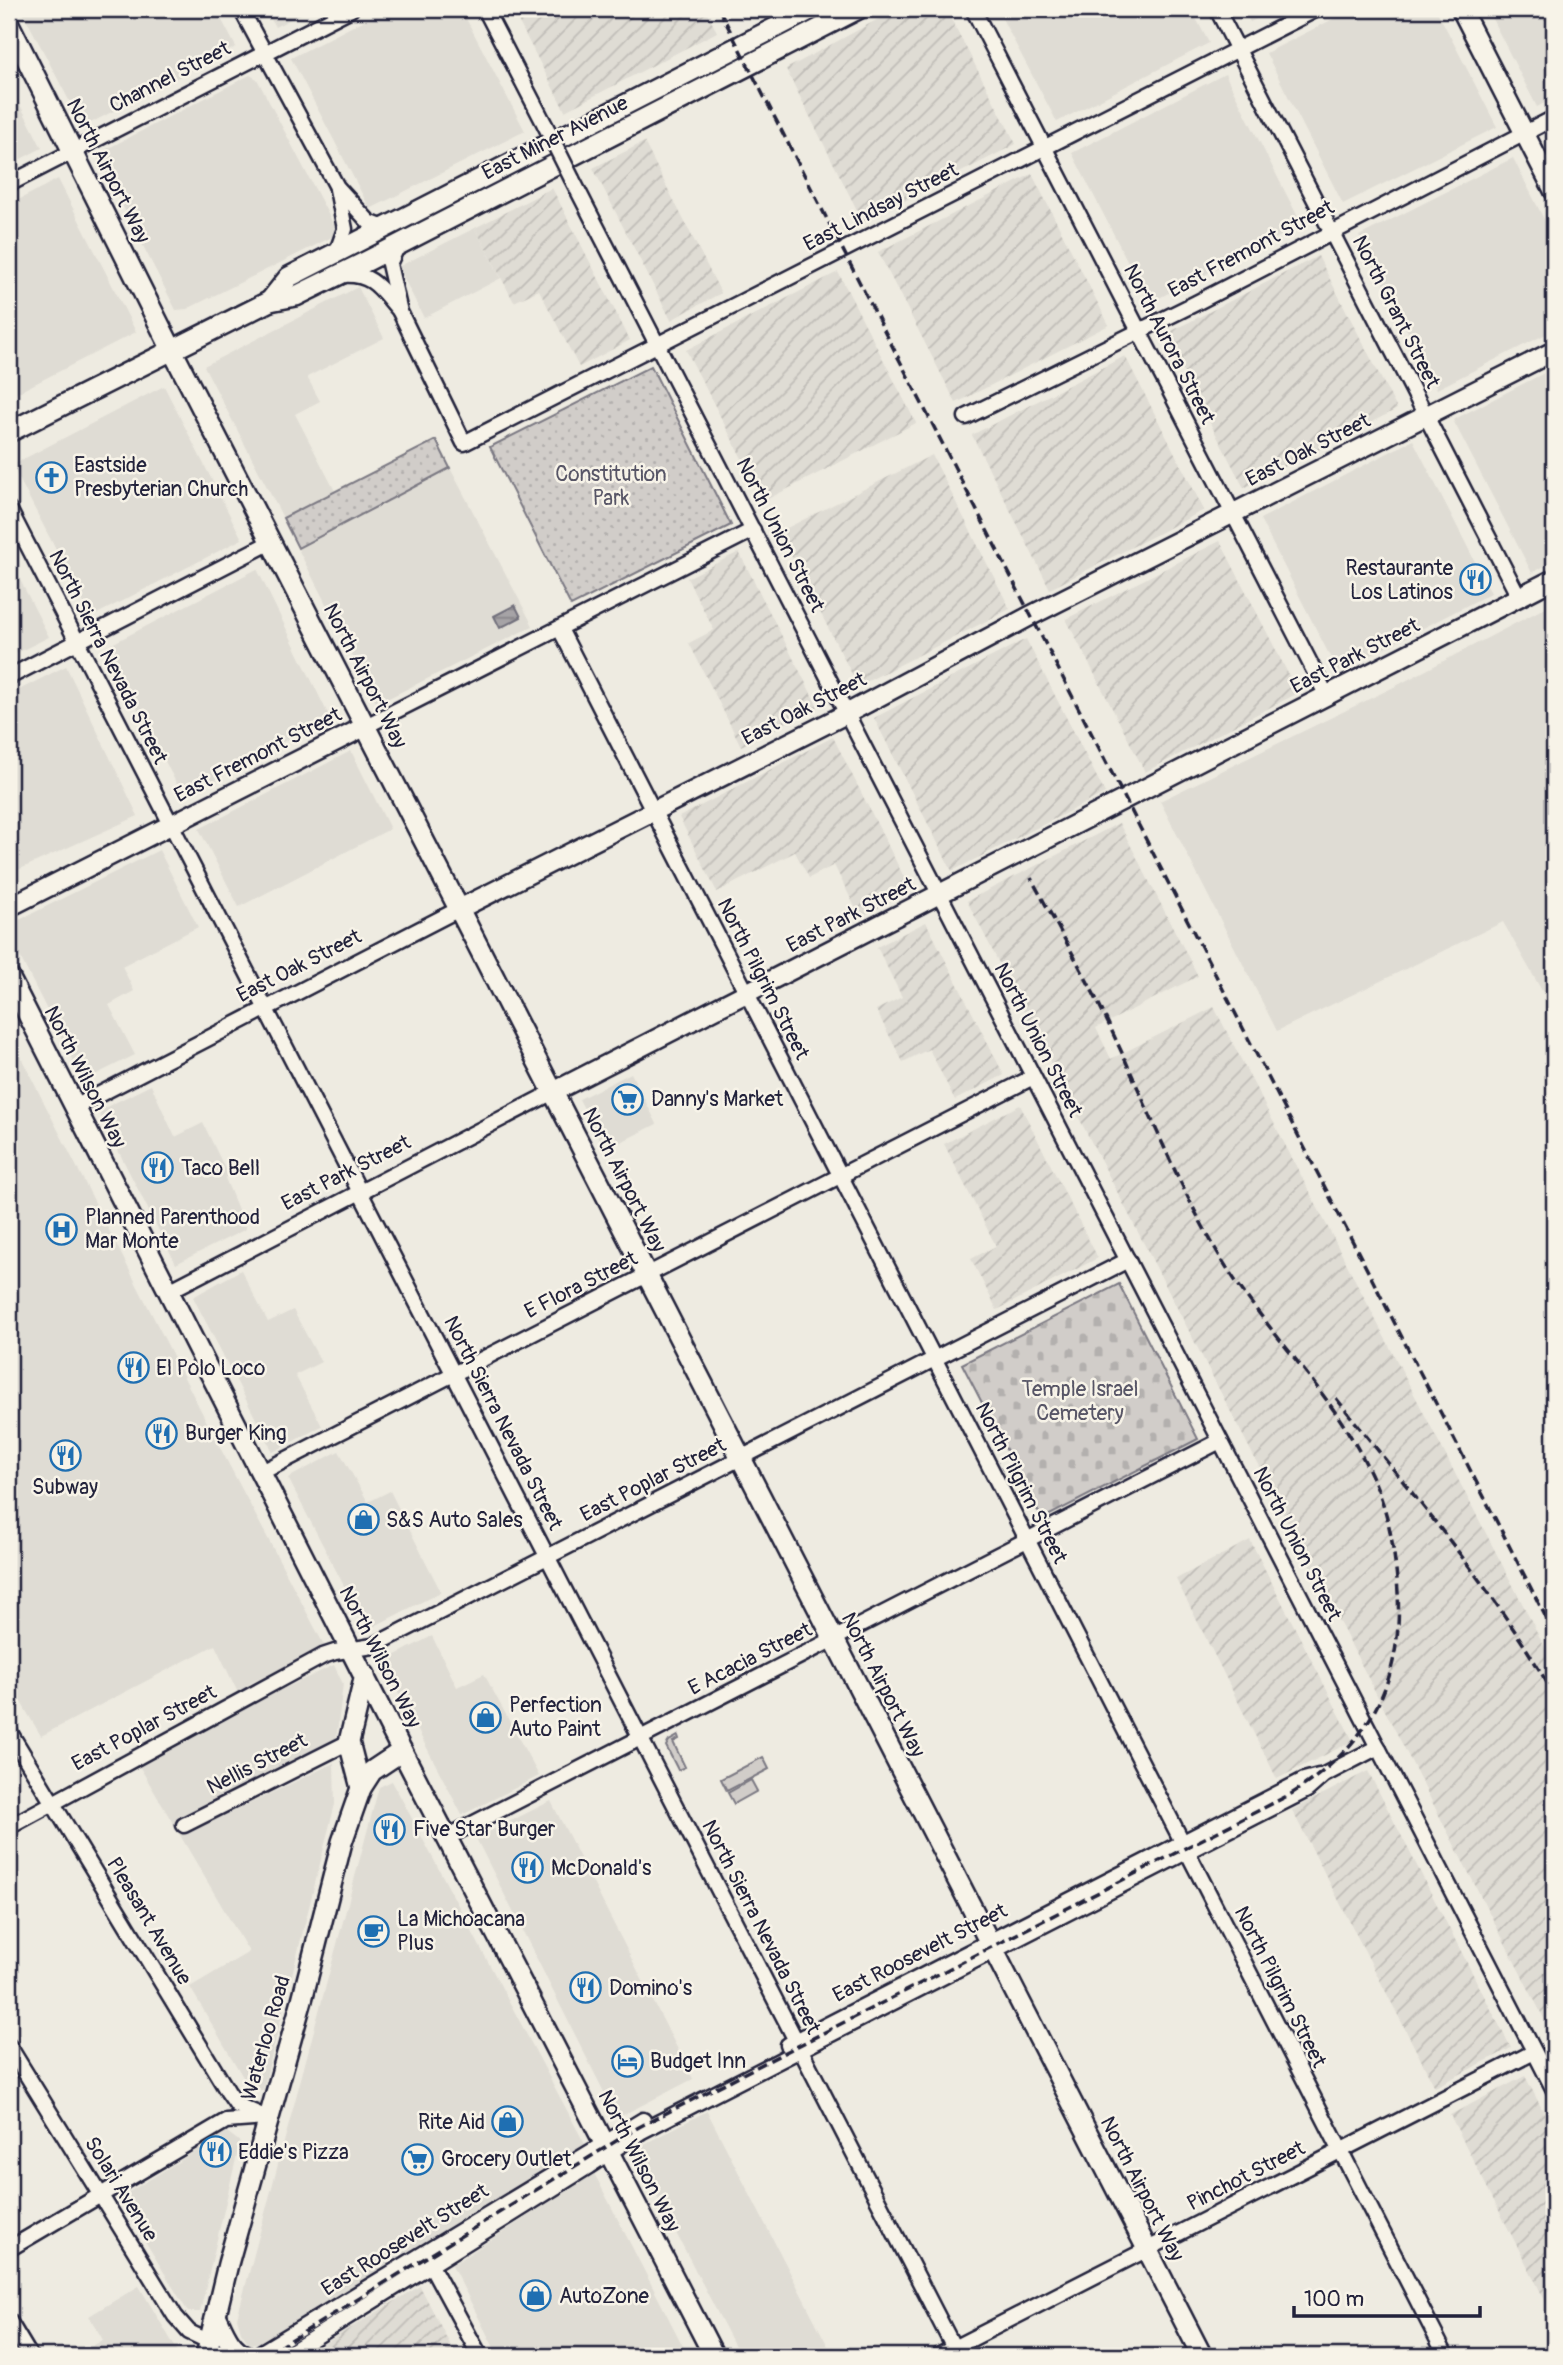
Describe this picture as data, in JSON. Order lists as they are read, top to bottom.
{
  "streets": {
    "main road": [
      "East Miner Avenue",
      "North Airport Way",
      "North Wilson Way",
      "Waterloo Road"
    ],
    "street": [
      "Channel Street",
      "East Lindsay Street",
      "East Fremont Street",
      "North Grant Street",
      "North Aurora Street",
      "East Oak Street",
      "North Union Street",
      "East Park Street",
      "North Sierra Nevada Street",
      "North Pilgrim Street",
      "E Flora Street",
      "East Poplar Street",
      "E Acacia Street",
      "Nellis Street",
      "Pleasant Avenue",
      "East Roosevelt Street",
      "Pinchot Street",
      "Solari Avenue"
    ]
  },
  "crossings": [
    ["Channel Street", "North Airport Way"],
    ["East Miner Avenue", "North Airport Way"],
    ["North Airport Way", "East Fremont Street"],
    ["North Airport Way", "East Oak Street"],
    ["North Airport Way", "East Park Street"],
    ["North Airport Way", "E Flora Street"],
    ["North Airport Way", "East Poplar Street"],
    ["North Airport Way", "E Acacia Street"],
    ["North Airport Way", "East Roosevelt Street"],
    ["North Airport Way", "Pinchot Street"],
    ["East Lindsay Street", "North Grant Street"],
    ["East Lindsay Street", "North Aurora Street"],
    ["East Lindsay Street", "North Union Street"],
    ["East Fremont Street", "North Grant Street"],
    ["East Fremont Street", "North Aurora Street"],
    ["East Fremont Street", "North Union Street"],
    ["East Fremont Street", "North Sierra Nevada Street"],
    ["East Fremont Street", "North Pilgrim Street"],
    ["North Grant Street", "East Oak Street"],
    ["North Grant Street", "East Park Street"],
    ["North Aurora Street", "East Oak Street"],
    ["North Aurora Street", "East Park Street"],
    ["East Oak Street", "North Union Street"],
    ["East Oak Street", "North Sierra Nevada Street"],
    ["East Oak Street", "North Pilgrim Street"],
    ["East Oak Street", "North Wilson Way"],
    ["North Union Street", "East Park Street"],
    ["North Union Street", "E Flora Street"],
    ["North Union Street", "East Poplar Street"],
    ["North Union Street", "E Acacia Street"],
    ["North Union Street", "East Roosevelt Street"],
    ["North Union Street", "Pinchot Street"],
    ["East Park Street", "North Sierra Nevada Street"],
    ["East Park Street", "North Pilgrim Street"],
    ["East Park Street", "North Wilson Way"],
    ["North Sierra Nevada Street", "E Flora Street"],
    ["North Sierra Nevada Street", "East Poplar Street"],
    ["North Sierra Nevada Street", "E Acacia Street"],
    ["North Sierra Nevada Street", "East Roosevelt Street"],
    ["North Sierra Nevada Street", "Pinchot Street"],
    ["North Pilgrim Street", "E Flora Street"],
    ["North Pilgrim Street", "East Poplar Street"],
    ["North Pilgrim Street", "E Acacia Street"],
    ["North Pilgrim Street", "East Roosevelt Street"],
    ["North Pilgrim Street", "Pinchot Street"],
    ["North Wilson Way", "E Flora Street"],
    ["North Wilson Way", "East Poplar Street"],
    ["North Wilson Way", "E Acacia Street"],
    ["North Wilson Way", "East Roosevelt Street"],
    ["North Wilson Way", "Waterloo Road"],
    ["East Poplar Street", "Pleasant Avenue"],
    ["Pleasant Avenue", "Waterloo Road"],
    ["Waterloo Road", "Solari Avenue"]
  ],
  "parks": ["Constitution Park", "Temple Israel Cemetery"],
  "places": {
    "church": ["Eastside Presbyterian Church"],
    "restaurant": [
      "Restaurante Los Latinos",
      "Taco Bell",
      "El Polo Loco",
      "Burger King",
      "Subway",
      "Five Star Burger",
      "McDonald's",
      "Domino's",
      "Eddie's Pizza"
    ],
    "supermarket": ["Danny's Market", "Grocery Outlet"],
    "hospital": ["Planned Parenthood Mar Monte"],
    "shop": [
      "S&S Auto Sales",
      "Perfection Auto Paint",
      "Rite Aid",
      "AutoZone"
    ],
    "cafe": ["La Michoacana Plus"],
    "hotel": ["Budget Inn"]
  },
  "scale_bar": "100 m"
}
